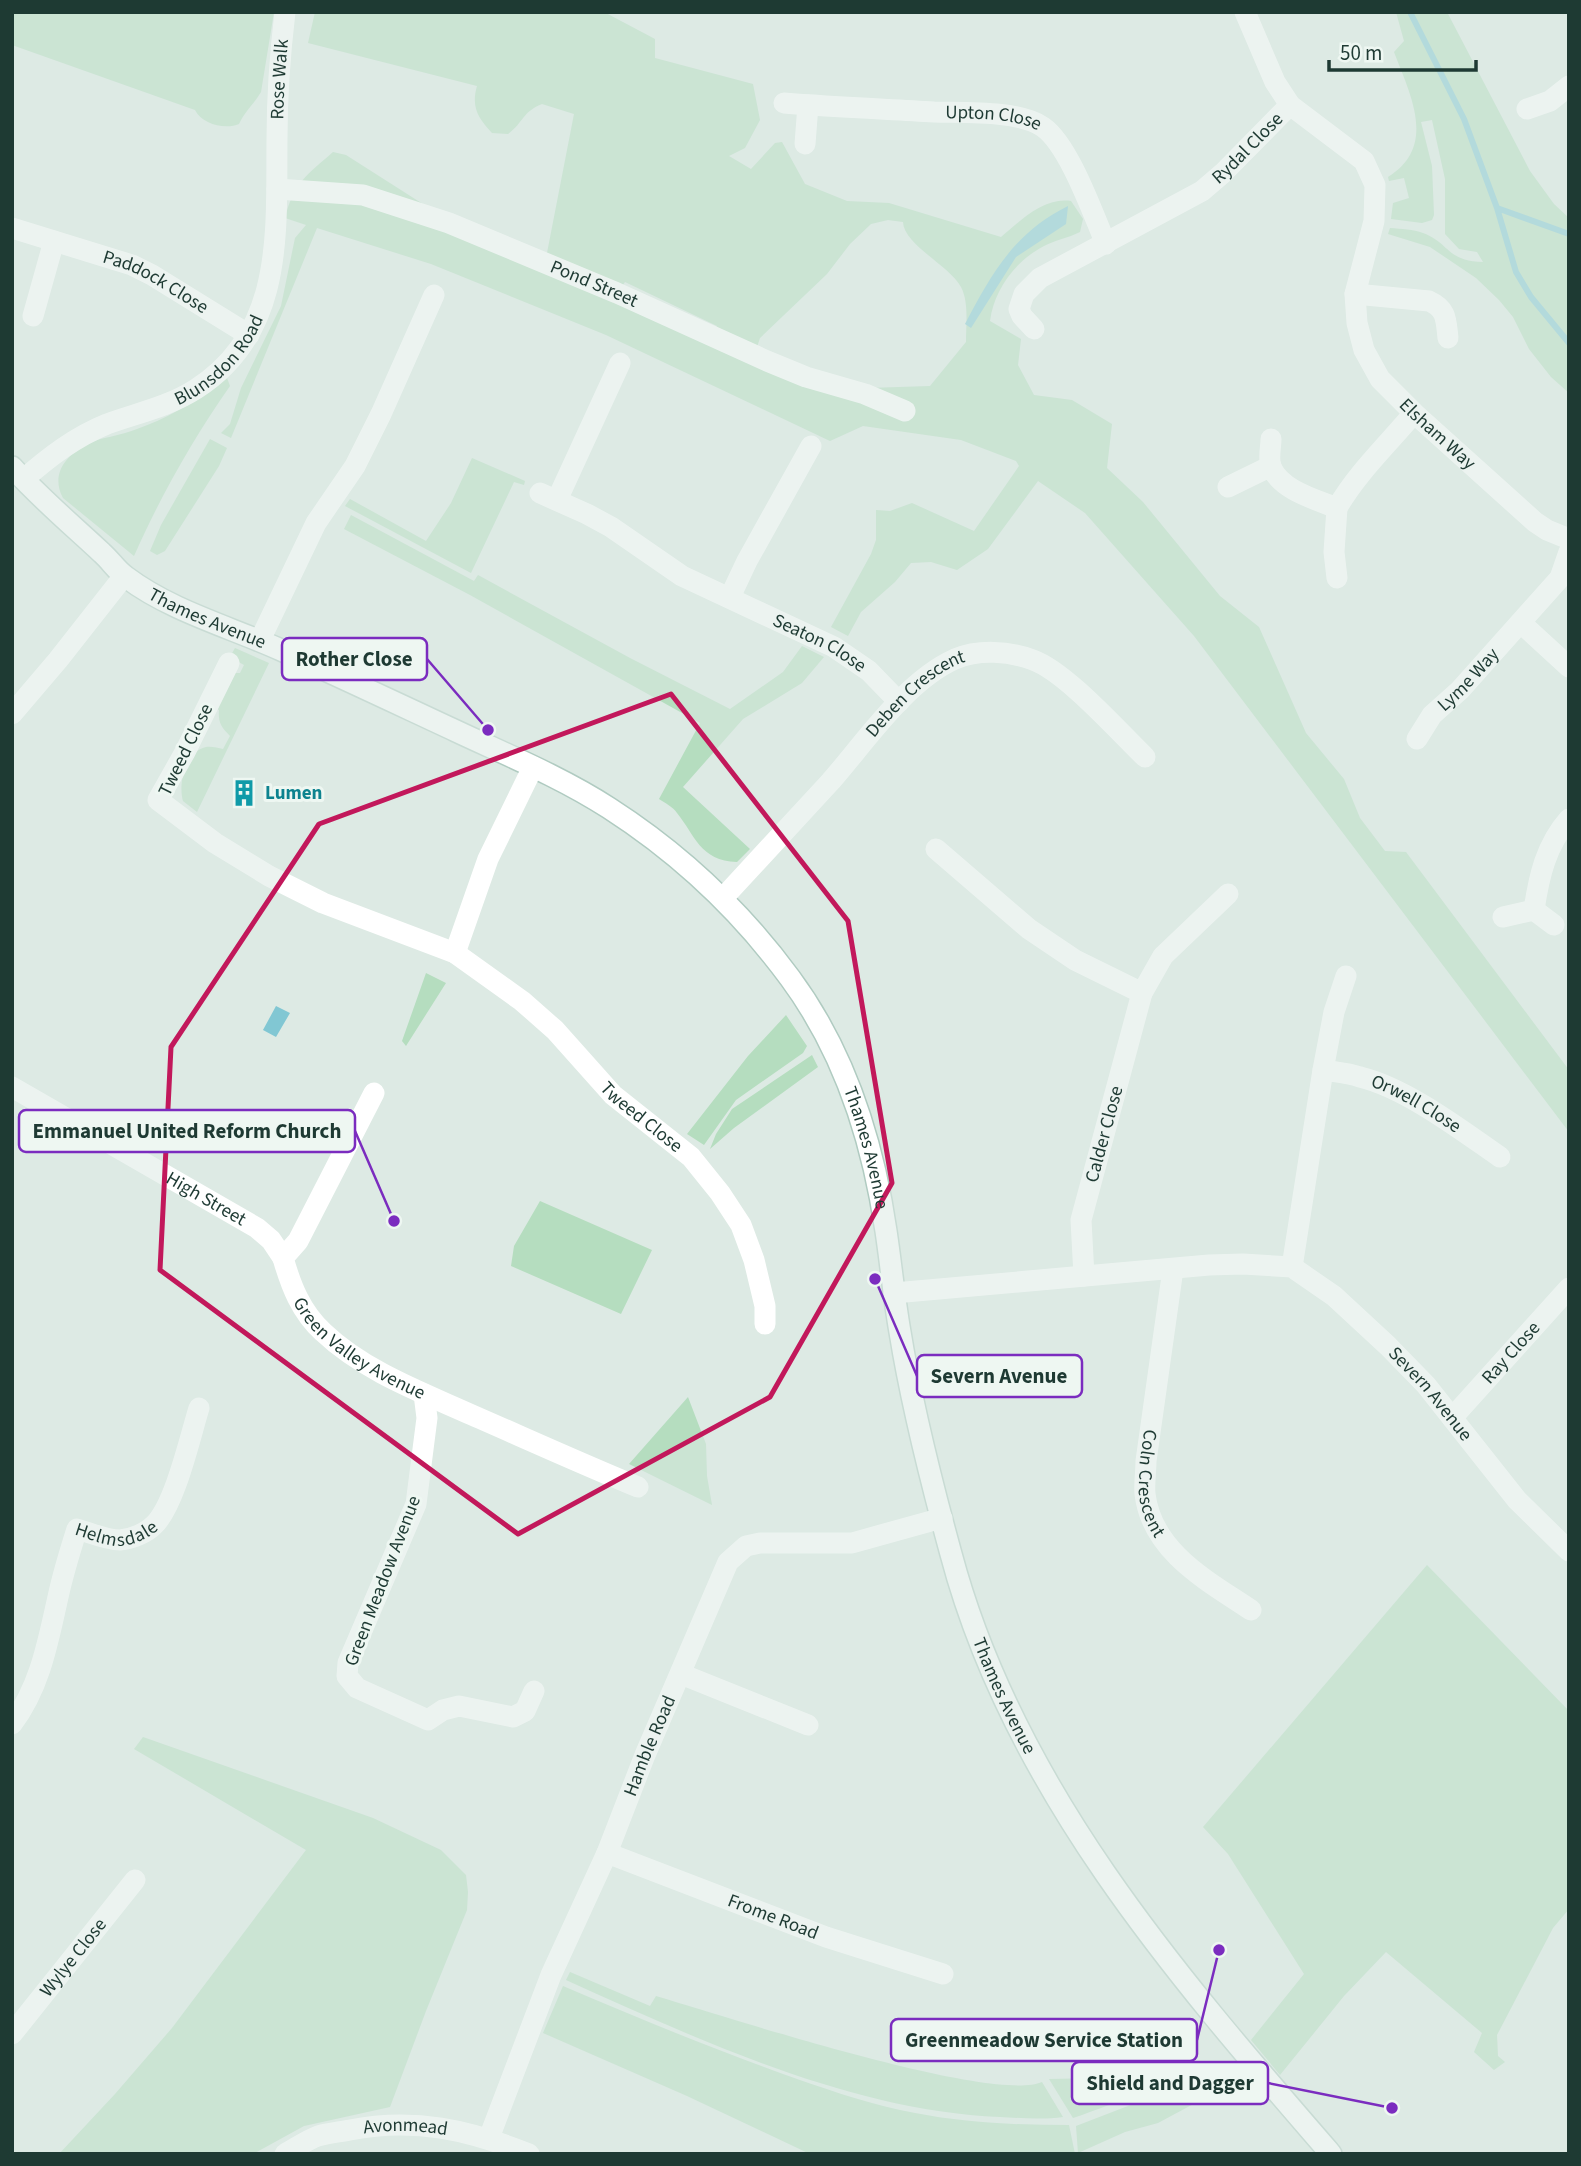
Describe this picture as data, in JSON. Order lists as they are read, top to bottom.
{
  "streets": {
    "street": [
      "Rose Walk",
      "Upton Close",
      "Rydal Close",
      "Paddock Close",
      "Pond Street",
      "Blunsdon Road",
      "Elsham Way",
      "Thames Avenue",
      "Seaton Close",
      "Lyme Way",
      "Deben Crescent",
      "Tweed Close",
      "Orwell Close",
      "Calder Close",
      "High Street",
      "Green Valley Avenue",
      "Ray Close",
      "Severn Avenue",
      "Coln Crescent",
      "Helmsdale",
      "Green Meadow Avenue",
      "Hamble Road",
      "Frome Road",
      "Wylye Close",
      "Avonmead"
    ]
  },
  "crossings": [
    ["Rose Walk", "Blunsdon Road"],
    ["Upton Close", "Rydal Close"],
    ["Rydal Close", "Elsham Way"],
    ["Paddock Close", "Blunsdon Road"],
    ["Pond Street", "Blunsdon Road"],
    ["Blunsdon Road", "Thames Avenue"],
    ["Thames Avenue", "Deben Crescent"],
    ["Thames Avenue", "Hamble Road"],
    ["Seaton Close", "Deben Crescent"],
    ["High Street", "Green Valley Avenue"],
    ["Green Valley Avenue", "Green Meadow Avenue"],
    ["Ray Close", "Severn Avenue"],
    ["Hamble Road", "Frome Road"],
    ["Hamble Road", "Avonmead"]
  ],
  "places": {
    "other": [
      "Rother Close",
      "Emmanuel United Reform Church",
      "Severn Avenue",
      "Greenmeadow Service Station",
      "Shield and Dagger"
    ],
    "building": ["Lumen"]
  },
  "scale_bar": "50 m"
}
